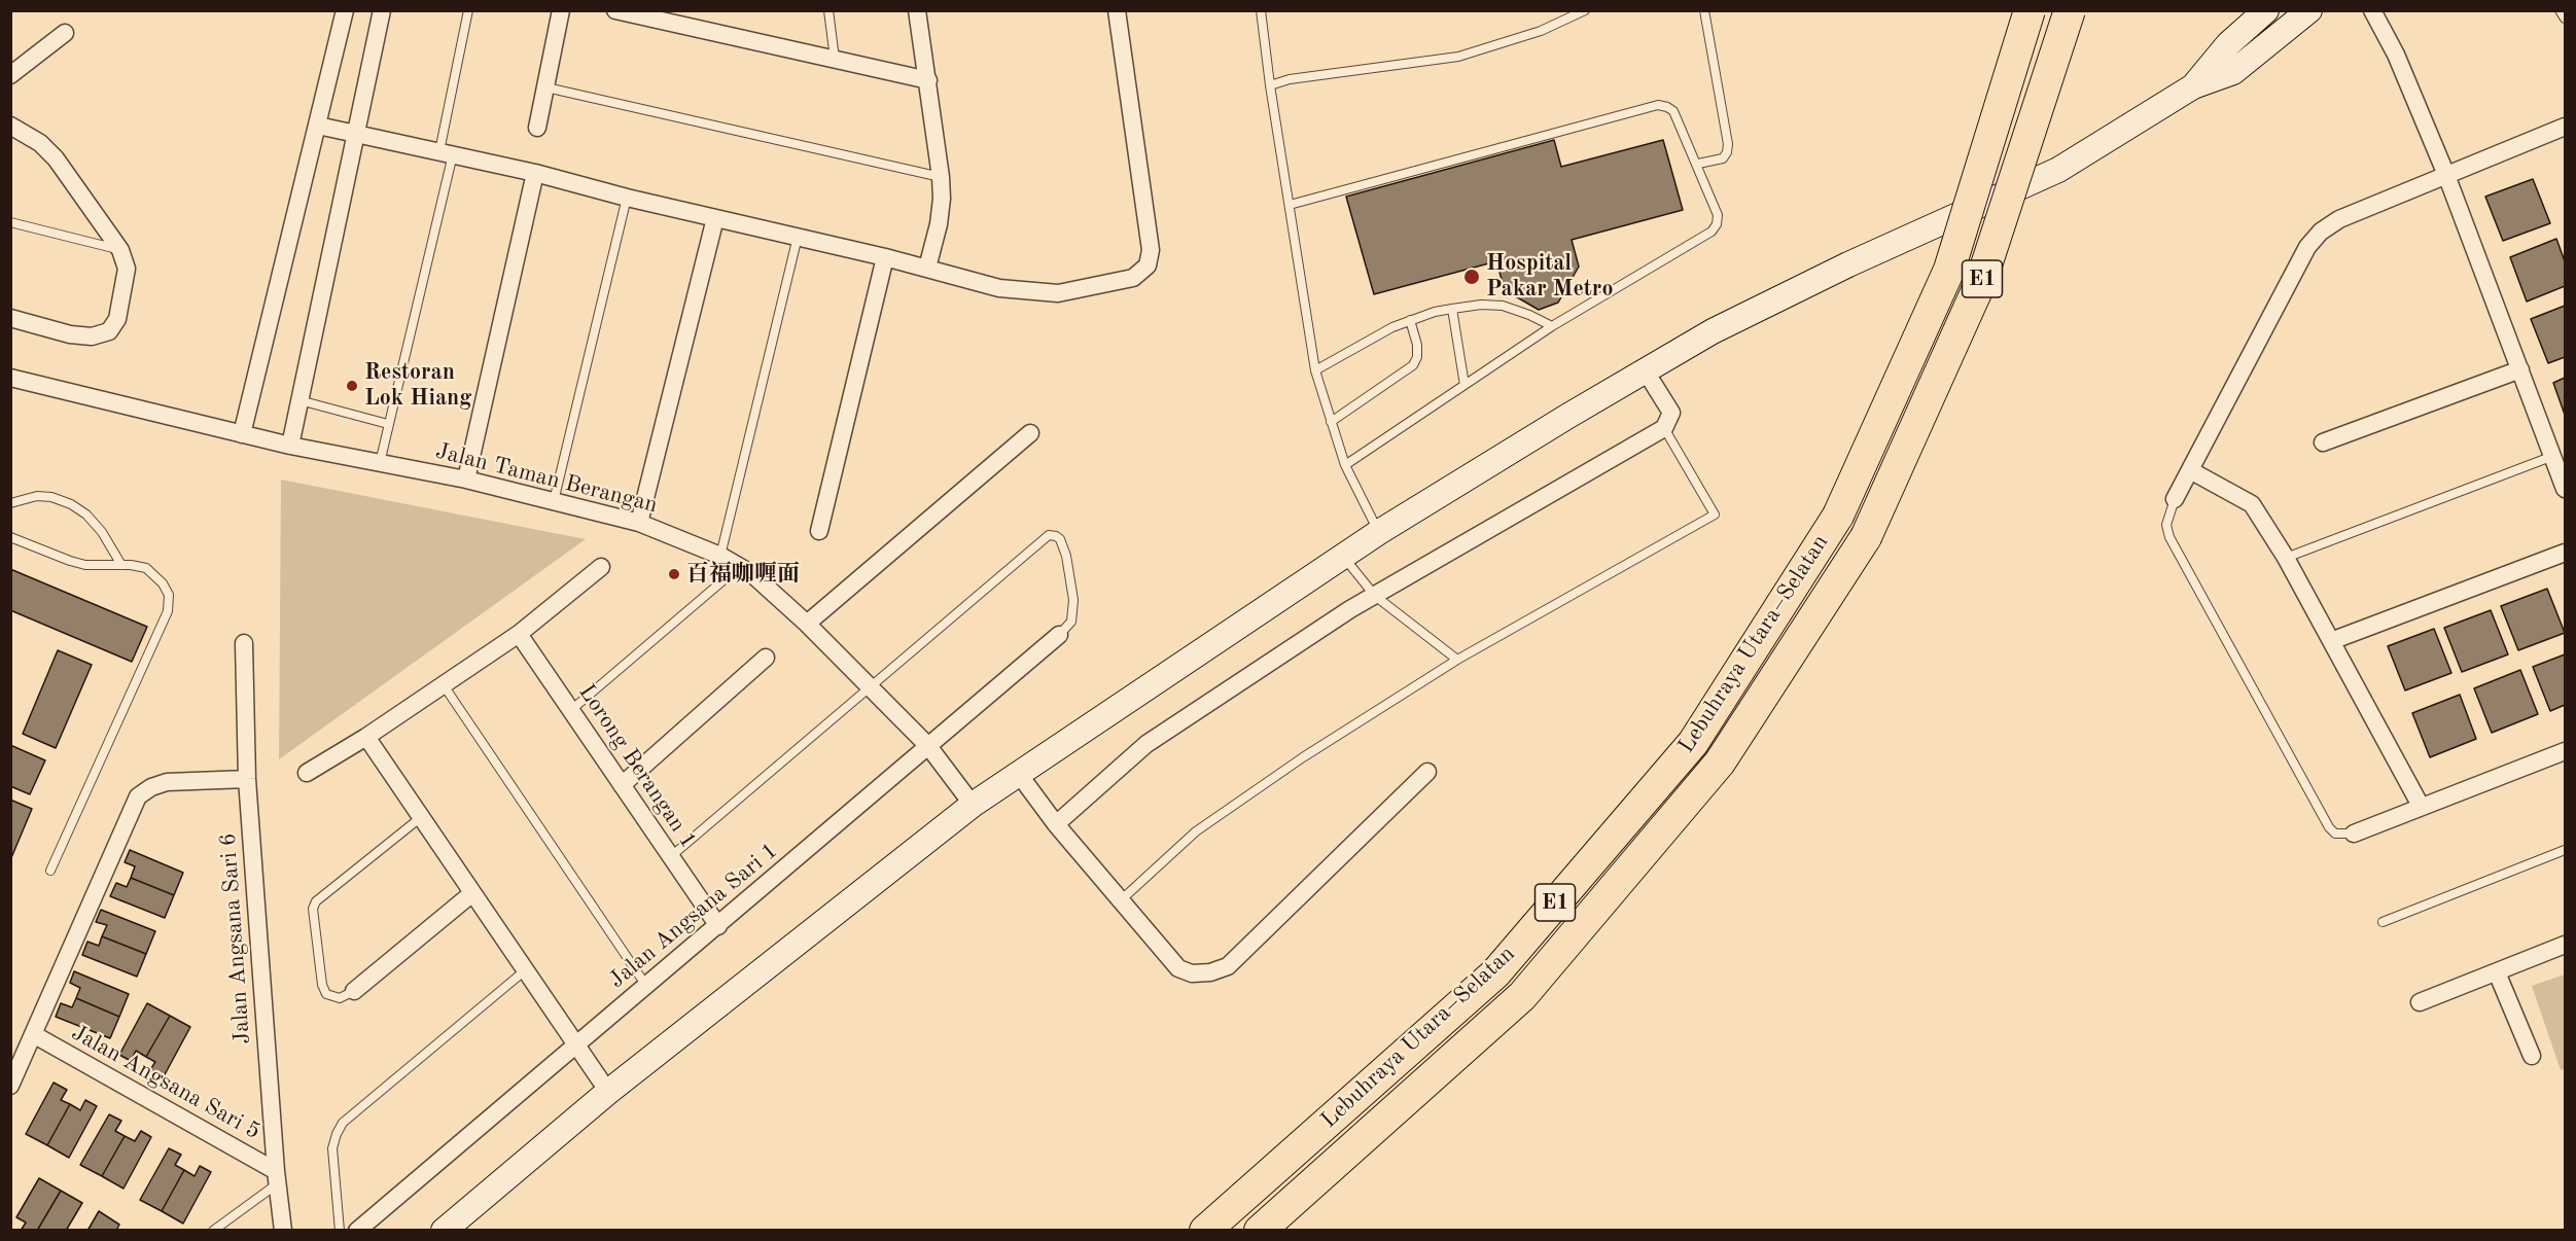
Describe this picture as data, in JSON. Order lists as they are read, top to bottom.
{
  "streets": {
    "highway": ["E1", "Lebuhraya Utara–Selatan"],
    "street": [
      "Jalan Taman Berangan",
      "Lorong Berangan 1",
      "Jalan Angsana Sari 1",
      "Jalan Angsana Sari 6",
      "Jalan Angsana Sari 5"
    ]
  },
  "crossings": [
    ["Jalan Taman Berangan", "Jalan Angsana Sari 1"],
    ["Lorong Berangan 1", "Jalan Angsana Sari 1"],
    ["Jalan Angsana Sari 6", "Jalan Angsana Sari 5"]
  ],
  "places": ["Hospital Pakar Metro", "Restoran Lok Hiang", "百福咖喱面"]
}
